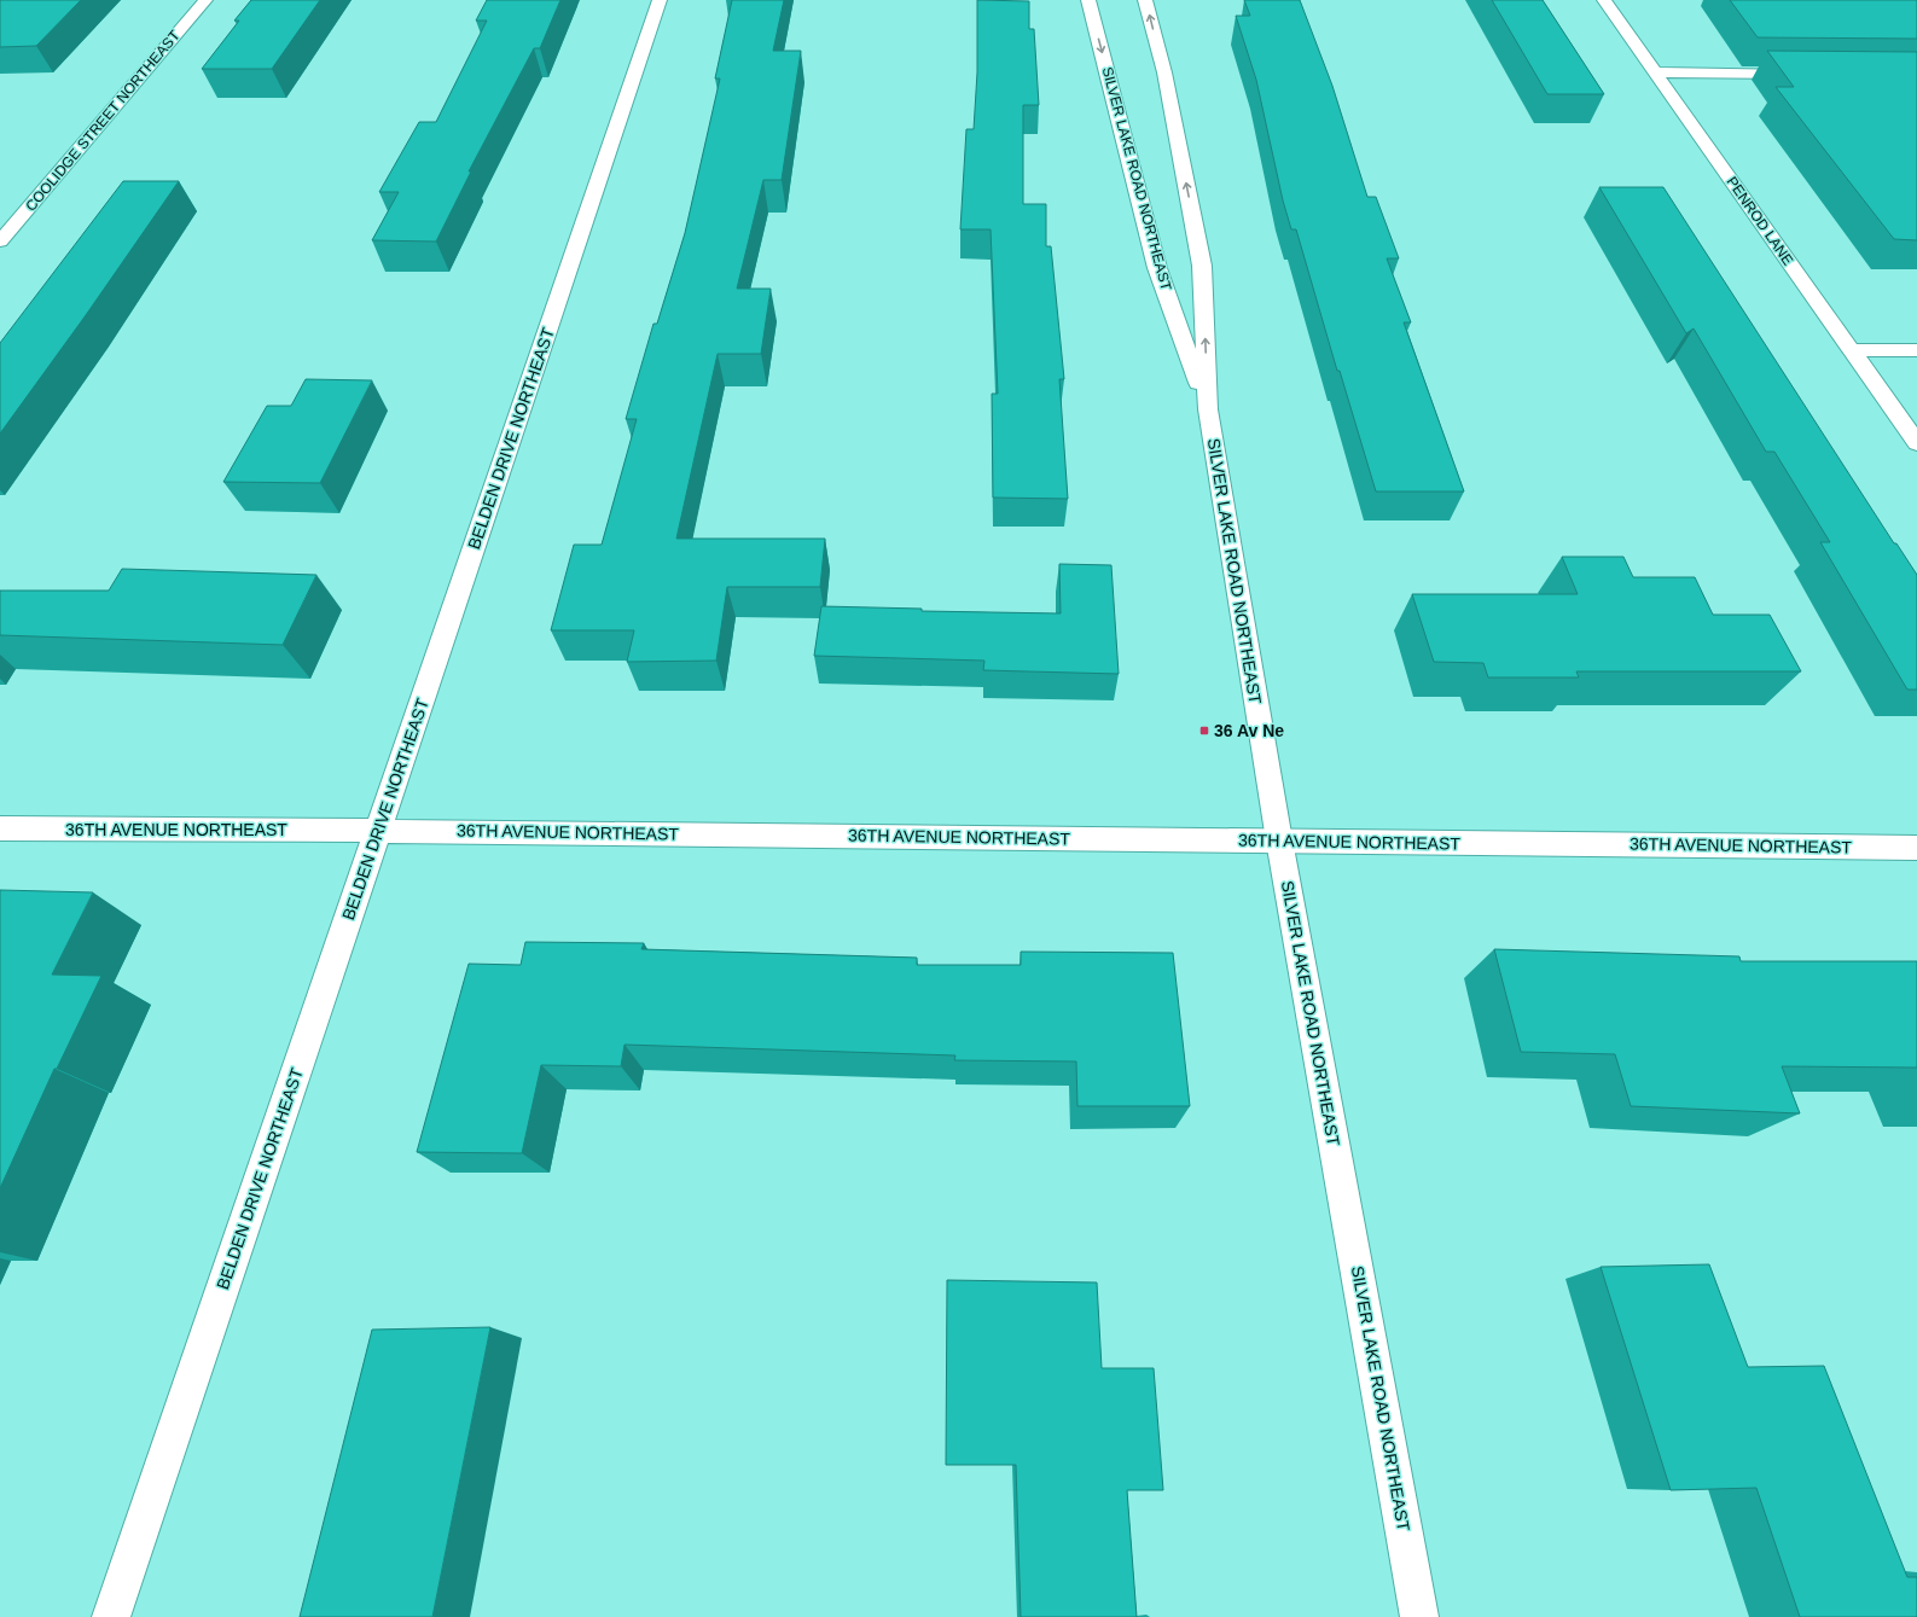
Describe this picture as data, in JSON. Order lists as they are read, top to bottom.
{
  "streets": {
    "street": [
      "COOLIDGE STREET NORTHEAST",
      "SILVER LAKE ROAD NORTHEAST",
      "PENROD LANE",
      "BELDEN DRIVE NORTHEAST",
      "36TH AVENUE NORTHEAST"
    ]
  },
  "crossings": [
    ["SILVER LAKE ROAD NORTHEAST", "36TH AVENUE NORTHEAST"],
    ["BELDEN DRIVE NORTHEAST", "36TH AVENUE NORTHEAST"]
  ],
  "places": {
    "transit": ["36 Av Ne"]
  }
}
